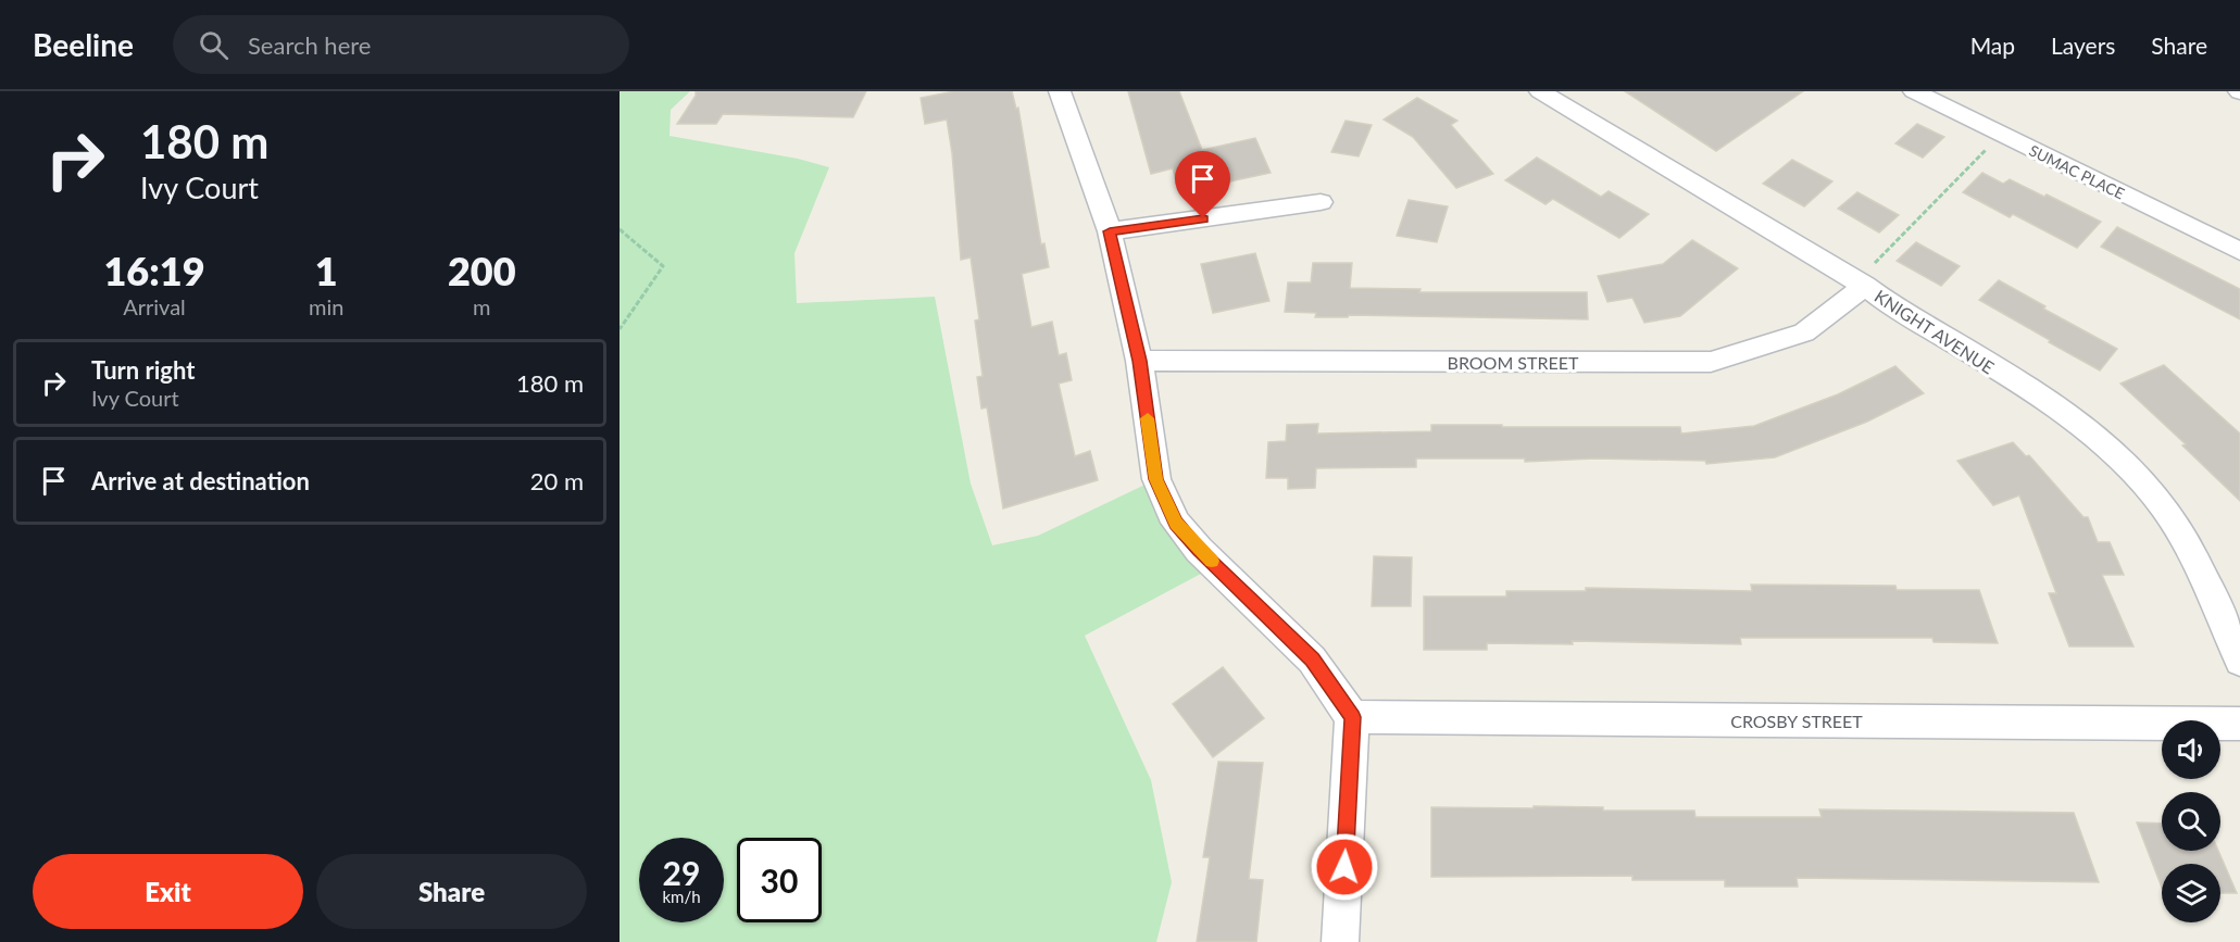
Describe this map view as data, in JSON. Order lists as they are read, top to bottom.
{
  "streets": {
    "street": [
      "SUMAC PLACE",
      "KNIGHT AVENUE",
      "BROOM STREET",
      "CROSBY STREET"
    ]
  },
  "crossings": [
    ["KNIGHT AVENUE", "BROOM STREET"]
  ],
  "page": {
    "header": "Beeline",
    "search": "Search here",
    "nav": ["Map", "Layers", "Share"],
    "turn": ["180 m", "Ivy Court"],
    "eta": [
      "16:19",
      "Arrival",
      "1",
      "min",
      "200",
      "m"
    ],
    "list": [
      {
        "name": "Turn right",
        "note": "Ivy Court",
        "value": "180 m"
      },
      {
        "name": "Arrive at destination",
        "value": "20 m"
      }
    ],
    "speed": "29 km/h",
    "limit": "30",
    "buttons": ["Exit", "Share"]
  }
}
